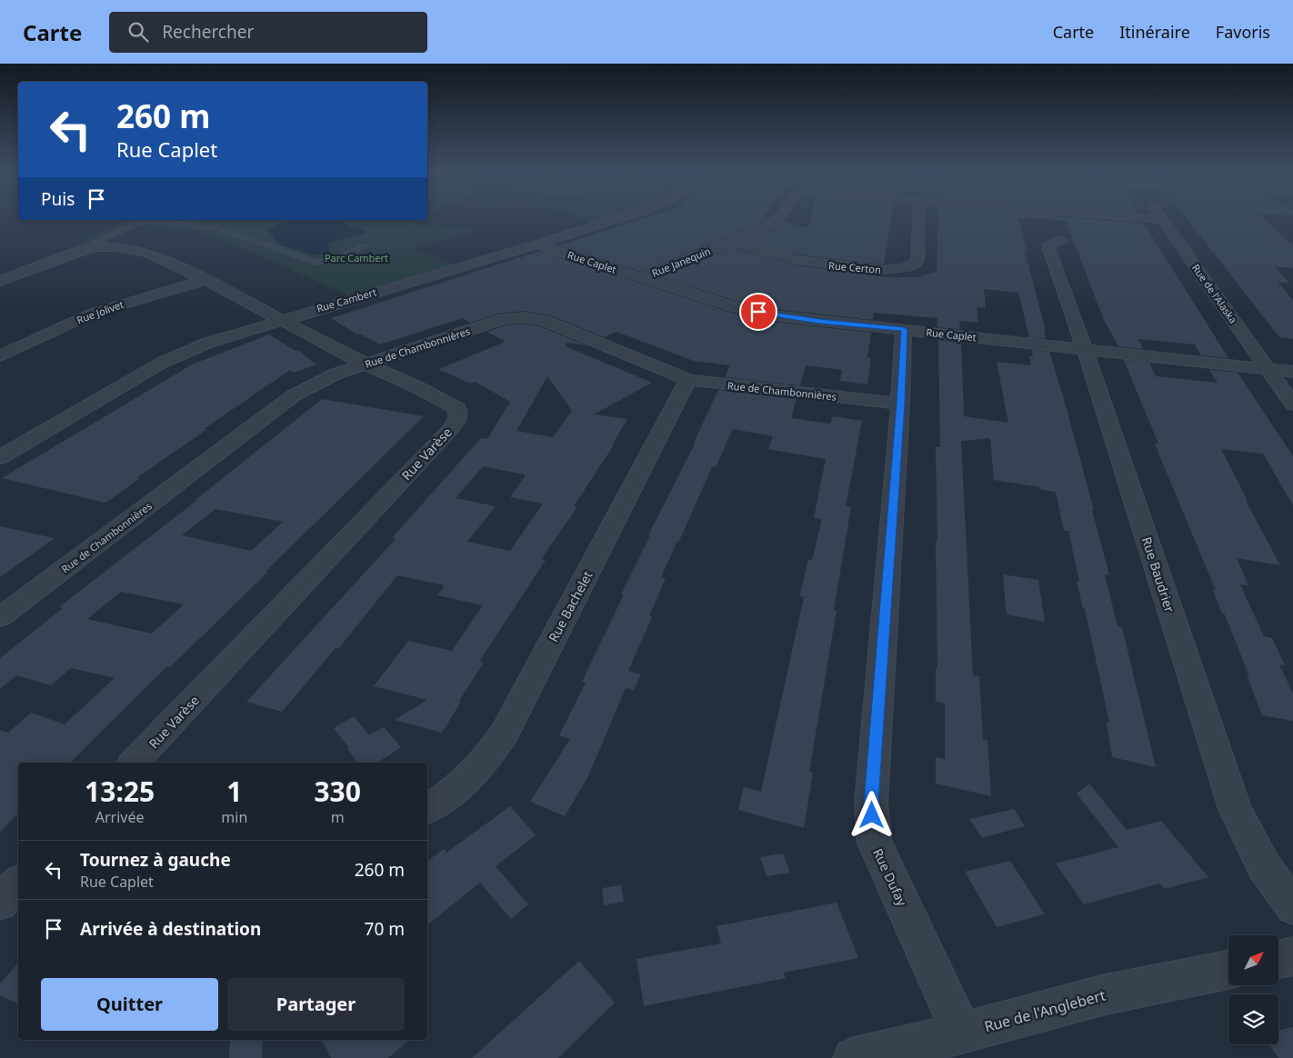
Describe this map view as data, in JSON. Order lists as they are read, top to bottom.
{
  "streets": {
    "street": [
      "Rue Caplet",
      "Rue Janequin",
      "Rue Certon",
      "Rue de l'Alaska",
      "Rue Cambert",
      "Rue Jolivet",
      "Rue de Chambonnières",
      "Rue Varèse",
      "Rue Baudrier",
      "Rue Bachelet",
      "Rue Dufay",
      "Rue de l'Anglebert"
    ]
  },
  "crossings": [
    ["Rue Caplet", "Rue Janequin"],
    ["Rue Caplet", "Rue de l'Alaska"],
    ["Rue Caplet", "Rue Cambert"],
    ["Rue Caplet", "Rue Baudrier"],
    ["Rue Caplet", "Rue Dufay"],
    ["Rue Janequin", "Rue Certon"],
    ["Rue Janequin", "Rue de l'Alaska"],
    ["Rue Cambert", "Rue Varèse"],
    ["Rue Jolivet", "Rue Varèse"],
    ["Rue de Chambonnières", "Rue Varèse"],
    ["Rue de Chambonnières", "Rue Bachelet"],
    ["Rue de Chambonnières", "Rue Dufay"],
    ["Rue Dufay", "Rue de l'Anglebert"]
  ],
  "parks": ["Parc Cambert"],
  "north": "top right",
  "page": {
    "header": "Carte",
    "search": "Rechercher",
    "nav": ["Carte", "Itinéraire", "Favoris"],
    "turn": ["260 m", "Rue Caplet"],
    "then": "Puis",
    "eta": [
      "13:25",
      "Arrivée",
      "1",
      "min",
      "330",
      "m"
    ],
    "list": [
      {
        "name": "Tournez à gauche",
        "note": "Rue Caplet",
        "value": "260 m"
      },
      {
        "name": "Arrivée à destination",
        "value": "70 m"
      }
    ],
    "buttons": ["Quitter", "Partager"]
  }
}
